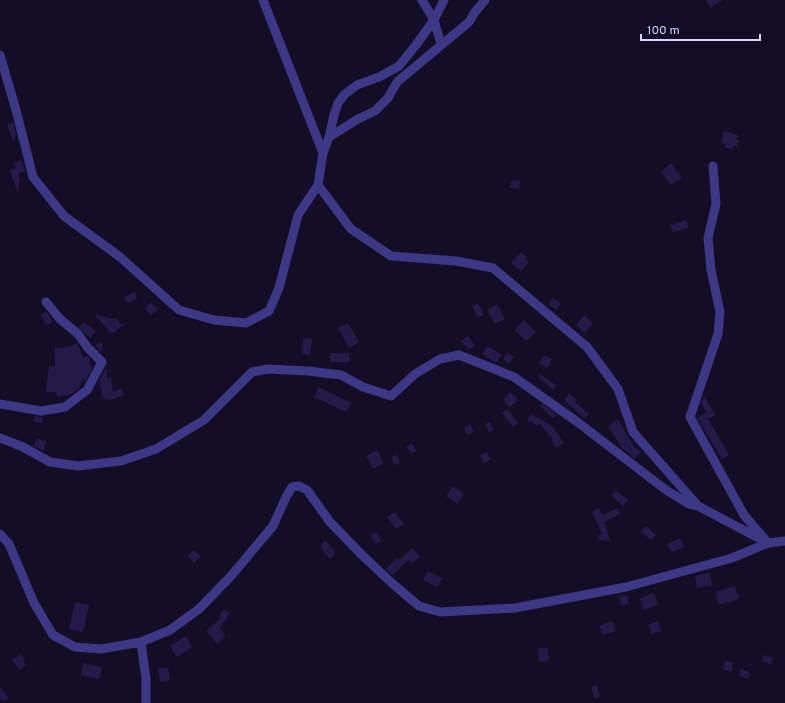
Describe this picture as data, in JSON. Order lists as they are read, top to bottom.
{
  "scale_bar": "100 m"
}
